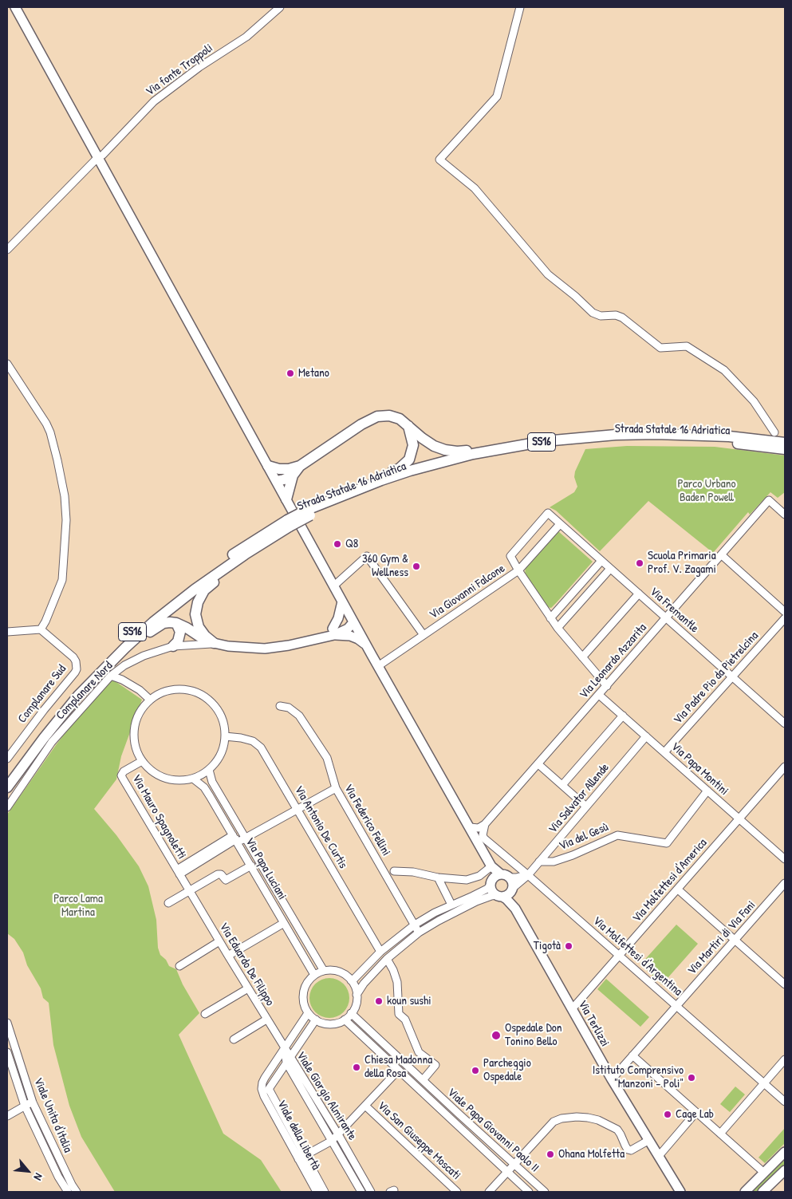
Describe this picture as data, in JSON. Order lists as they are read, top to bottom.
{
  "streets": {
    "highway": ["Strada Statale 16 Adriatica", "SS16"],
    "main road": ["Via Terlizzi"],
    "street": [
      "Via fonte Troppoli",
      "Via Giovanni Falcone",
      "Via Fremantle",
      "Via Leonardo Azzarita",
      "Via Padre Pio da Pietrelcina",
      "Complanare Nord",
      "Complanare Sud",
      "Via Papa Montini",
      "Via Salvator Allende",
      "Via Mauro Spagnoletti",
      "Via Federico Fellini",
      "Via Antonio De Curtis",
      "Via del Gesù",
      "Via Papa Luciani",
      "Via Molfettesi d'America",
      "Via Martiri di Via Fani",
      "Via Molfettesi d'Argentina",
      "Via Eduardo De Filippo",
      "Viale Giorgio Almirante",
      "Viale Unita d'Italia",
      "Viale Papa Giovanni Paolo II",
      "Viale della Libertà",
      "Via San Giuseppe Moscati"
    ]
  },
  "crossings": [
    ["Via Giovanni Falcone", "Via Fremantle"],
    ["Via Fremantle", "Via Leonardo Azzarita"],
    ["Via Fremantle", "Via Padre Pio da Pietrelcina"],
    ["Via Leonardo Azzarita", "Via Papa Montini"],
    ["Via Padre Pio da Pietrelcina", "Via Papa Montini"],
    ["Via Papa Montini", "Via Salvator Allende"],
    ["Via Papa Montini", "Via del Gesù"],
    ["Via Papa Montini", "Via Molfettesi d'America"],
    ["Via Salvator Allende", "Via del Gesù"],
    ["Via Salvator Allende", "Via Molfettesi d'Argentina"],
    ["Via Salvator Allende", "Via Terlizzi"],
    ["Via Mauro Spagnoletti", "Via Antonio De Curtis"],
    ["Via Mauro Spagnoletti", "Via Papa Luciani"],
    ["Via Mauro Spagnoletti", "Via Eduardo De Filippo"],
    ["Via Antonio De Curtis", "Via Papa Luciani"],
    ["Via Papa Luciani", "Viale Papa Giovanni Paolo II"],
    ["Via Molfettesi d'America", "Via Molfettesi d'Argentina"],
    ["Via Molfettesi d'America", "Via Terlizzi"],
    ["Via Martiri di Via Fani", "Via Molfettesi d'Argentina"],
    ["Via Martiri di Via Fani", "Via Terlizzi"],
    ["Via Eduardo De Filippo", "Viale Giorgio Almirante"]
  ],
  "parks": ["Parco Urbano Baden Powell", "Parco Lama Martina"],
  "places": [
    "Metano",
    "Q8",
    "Scuola Primaria Prof. V. Zagami",
    "360 Gym & Wellness",
    "Tigotà",
    "koun sushi",
    "Ospedale Don Tonino Bello",
    "Chiesa Madonna della Rosa",
    "Parcheggio Ospedale",
    "Istituto Comprensivo \"Manzoni - Poli\"",
    "Cage Lab",
    "Ohana Molfetta"
  ],
  "north": "bottom right"
}
